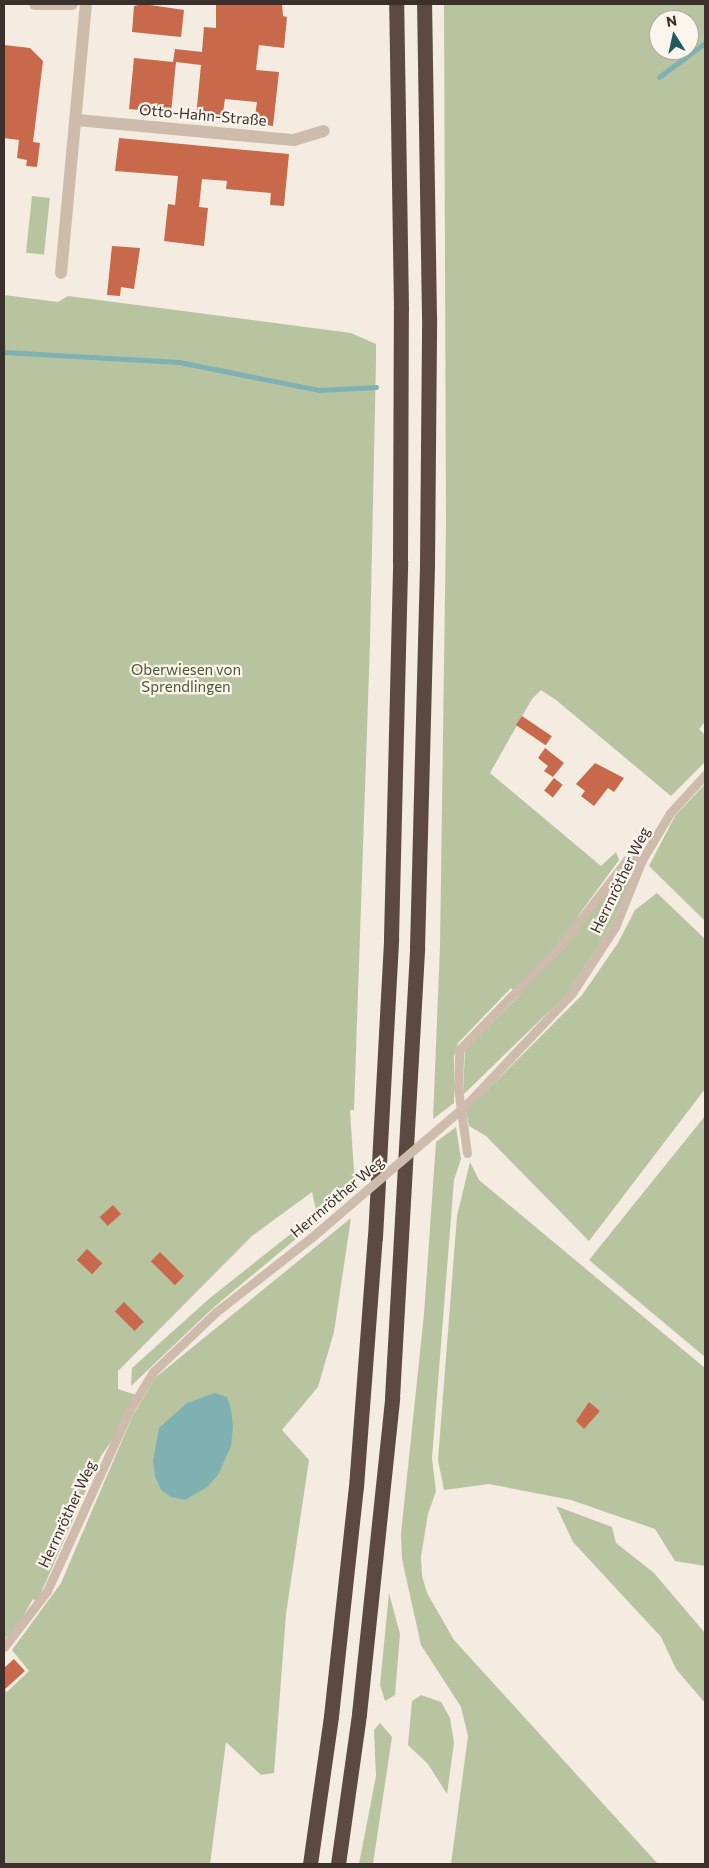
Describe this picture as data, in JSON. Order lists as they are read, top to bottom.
{
  "streets": {
    "street": ["Otto-Hahn-Straße"],
    "lane": ["Herrnröther Weg"]
  },
  "parks": ["Oberwiesen von Sprendlingen"],
  "north": "top"
}
